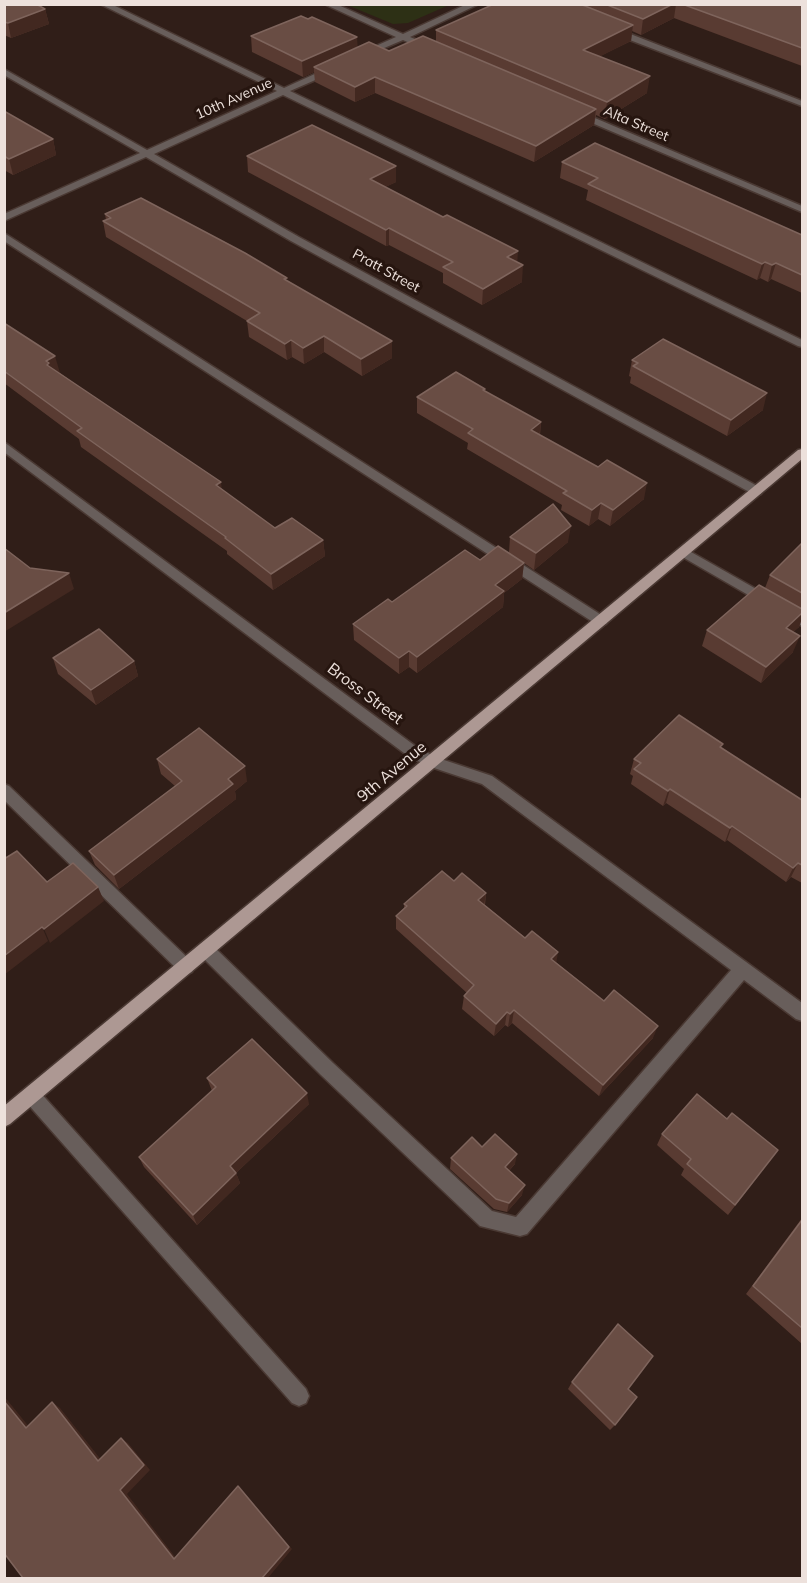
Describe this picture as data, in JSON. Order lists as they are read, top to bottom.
{
  "streets": {
    "main road": ["9th Avenue"],
    "street": [
      "10th Avenue",
      "Alta Street",
      "Pratt Street",
      "Bross Street"
    ]
  },
  "crossings": [
    ["10th Avenue", "Pratt Street"],
    ["Pratt Street", "9th Avenue"],
    ["Bross Street", "9th Avenue"]
  ]
}
